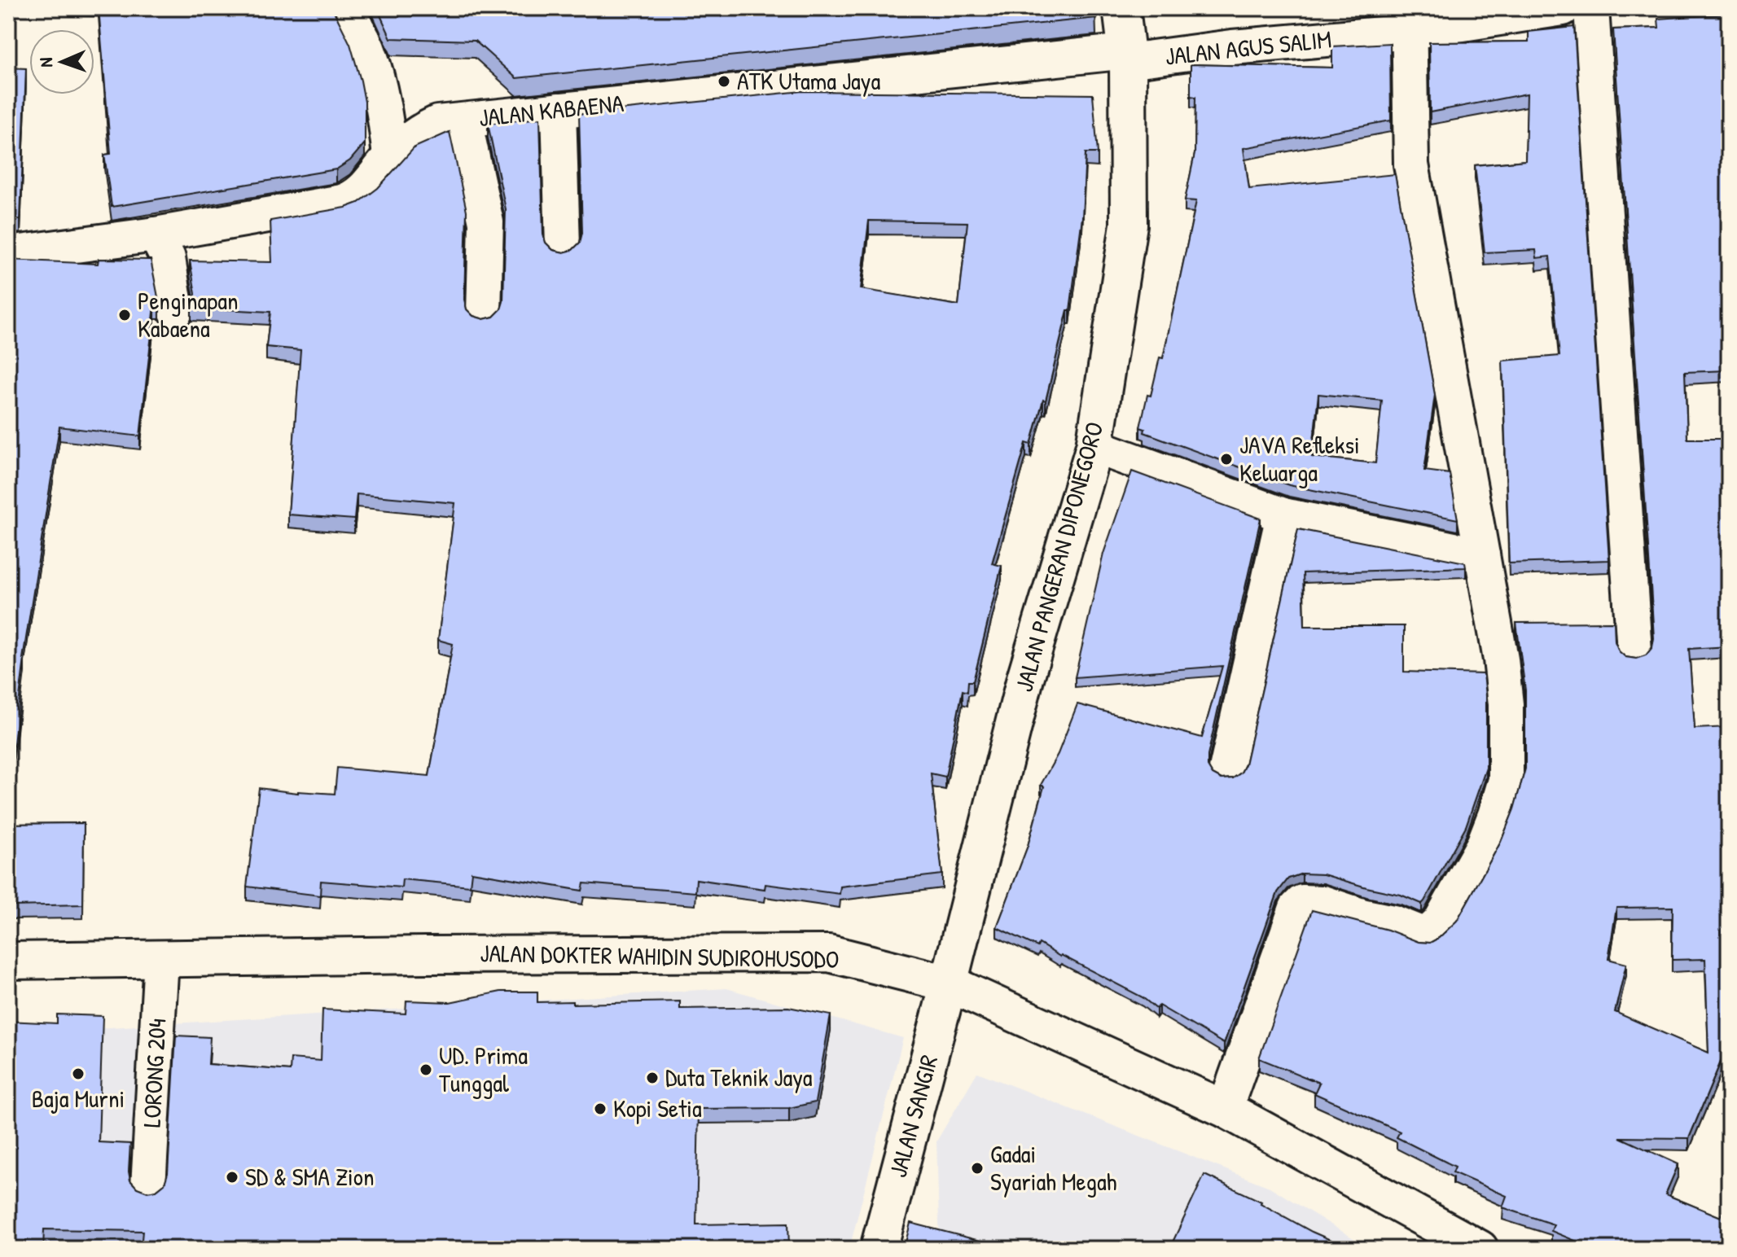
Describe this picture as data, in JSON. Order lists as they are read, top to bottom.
{
  "streets": {
    "main road": ["JALAN PANGERAN DIPONEGORO", "JALAN DOKTER WAHIDIN SUDIROHUSODO", "JALAN SANGIR"],
    "street": ["JALAN AGUS SALIM", "JALAN KABAENA", "LORONG 204"]
  },
  "crossings": [
    ["JALAN AGUS SALIM", "JALAN KABAENA"],
    ["JALAN AGUS SALIM", "JALAN PANGERAN DIPONEGORO"],
    ["JALAN KABAENA", "JALAN PANGERAN DIPONEGORO"],
    ["JALAN PANGERAN DIPONEGORO", "JALAN DOKTER WAHIDIN SUDIROHUSODO"],
    ["JALAN PANGERAN DIPONEGORO", "JALAN SANGIR"],
    ["JALAN DOKTER WAHIDIN SUDIROHUSODO", "LORONG 204"],
    ["JALAN DOKTER WAHIDIN SUDIROHUSODO", "JALAN SANGIR"]
  ],
  "places": [
    "ATK Utama Jaya",
    "Penginapan Kabaena",
    "JAVA Refleksi Keluarga",
    "UD. Prima Tunggal",
    "Baja Murni",
    "Duta Teknik Jaya",
    "Kopi Setia",
    "Gadai Syariah Megah",
    "SD & SMA Zion"
  ],
  "north": "left"
}
